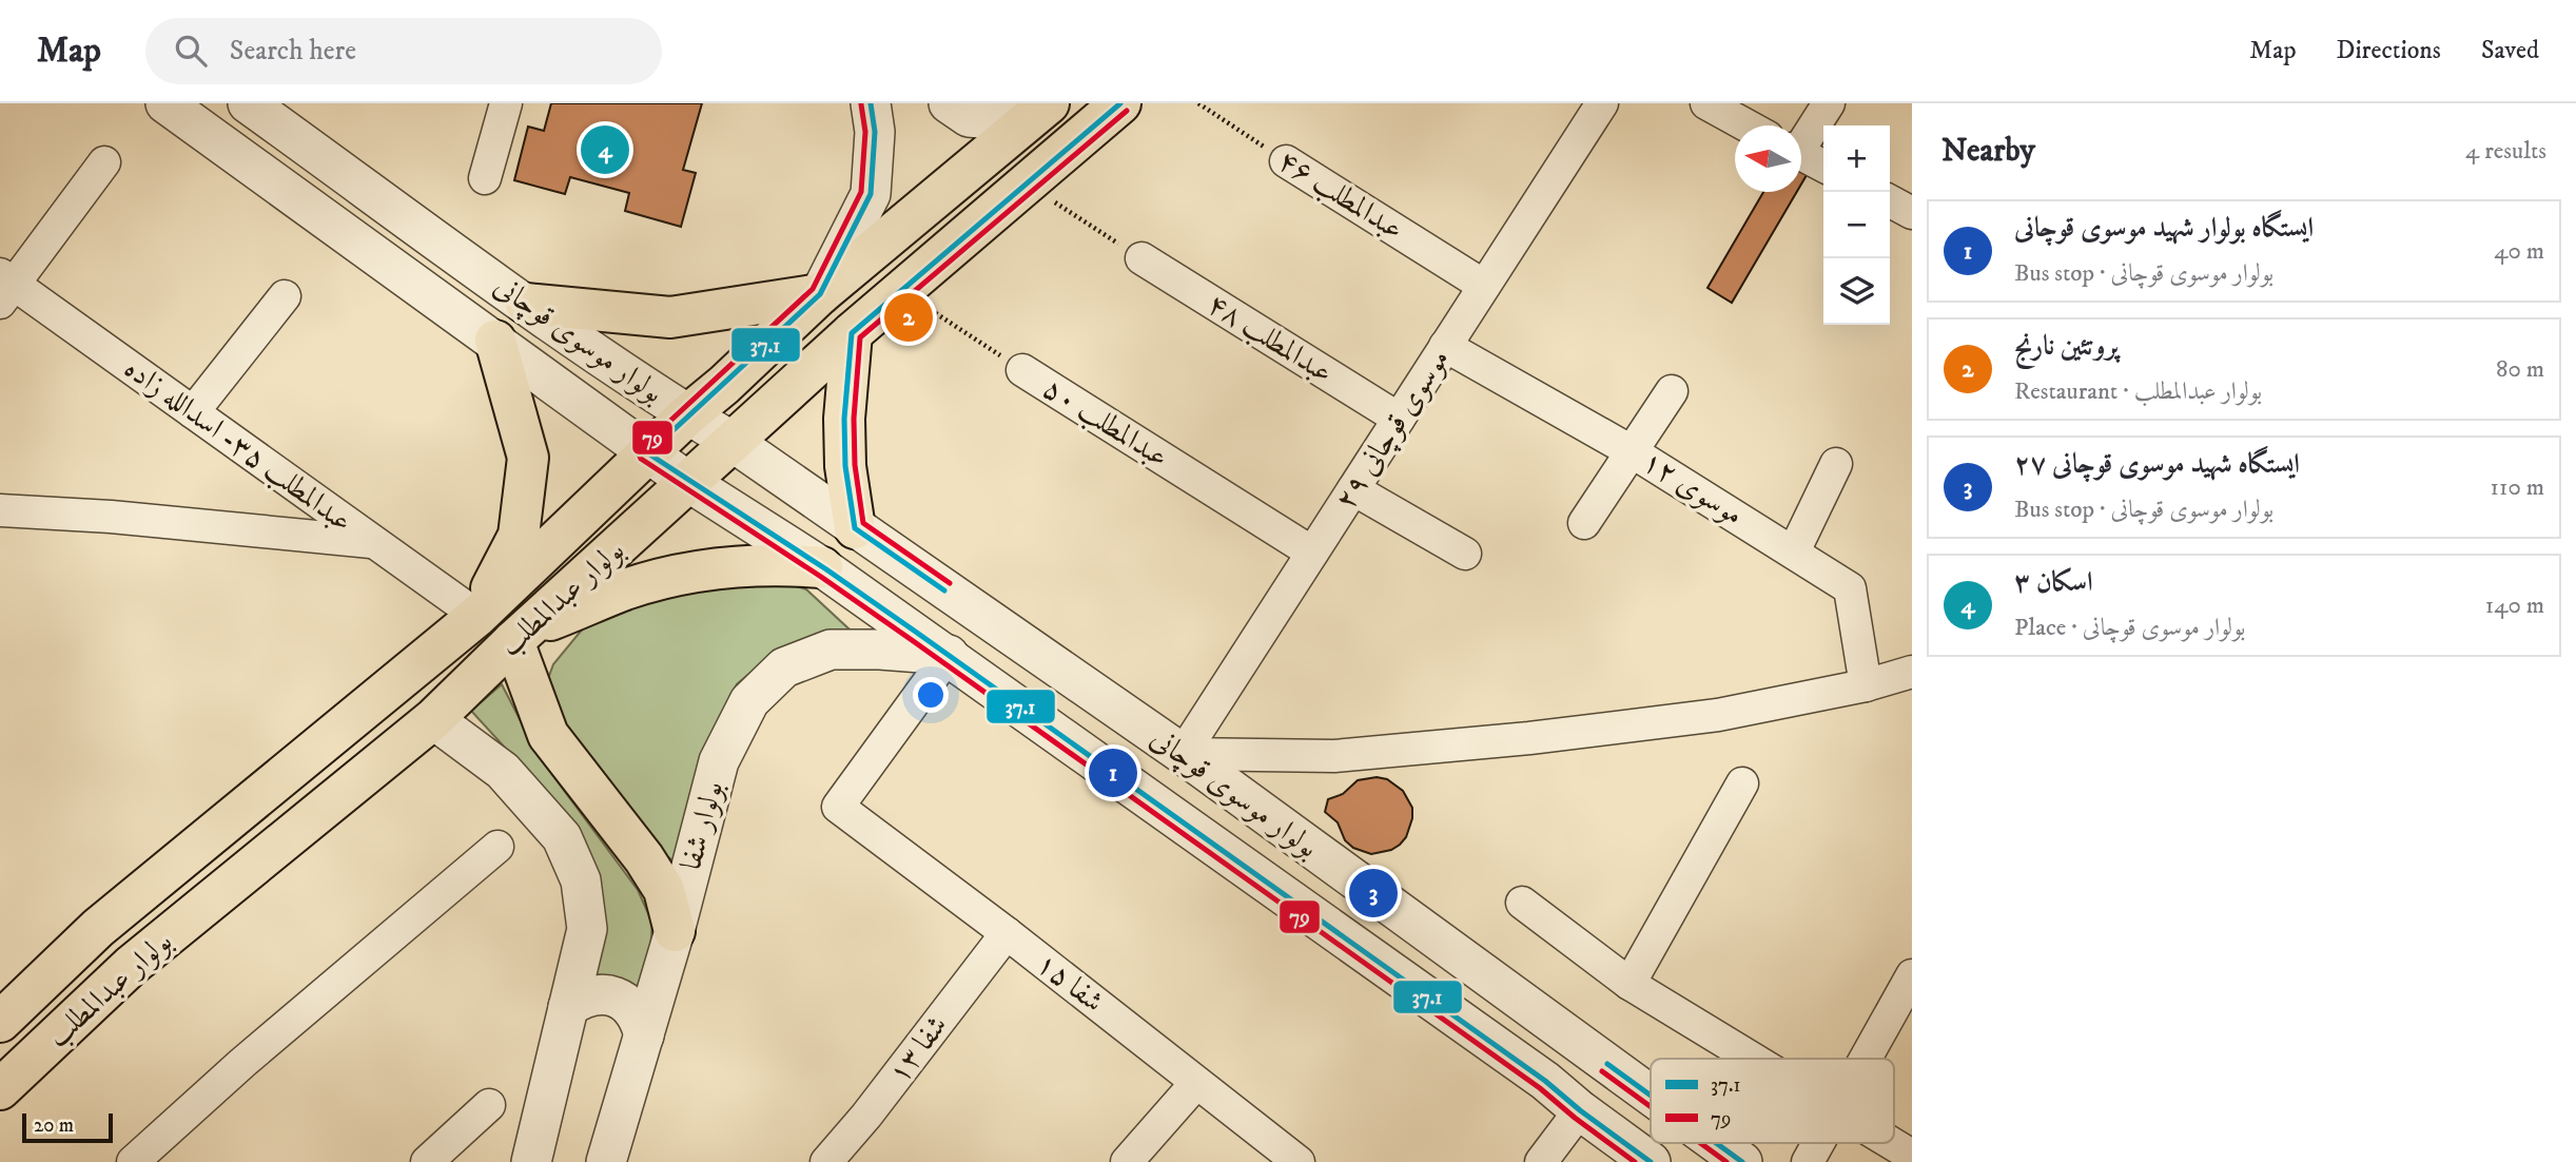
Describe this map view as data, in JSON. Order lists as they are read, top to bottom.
{
  "streets": {
    "main road": ["بولوار عبدالمطلب"],
    "street": [
      "عبدالمطلب ۴۶",
      "عبدالمطلب ۴۸",
      "بولوار موسوی قوچانی",
      "عبدالمطلب ۵۰",
      "موسوی قوچانی ۲۹",
      "عبدالمطلب ۳۵- اسدالله زاده",
      "موسوی ۱۲",
      "بولوار شفا",
      "شفا ۱۵",
      "شفا ۱۳"
    ]
  },
  "crossings": [
    ["عبدالمطلب ۴۶", "موسوی قوچانی ۲۹"],
    ["عبدالمطلب ۴۸", "موسوی قوچانی ۲۹"],
    ["بولوار موسوی قوچانی", "موسوی قوچانی ۲۹"],
    ["بولوار موسوی قوچانی", "بولوار عبدالمطلب"],
    ["بولوار موسوی قوچانی", "بولوار شفا"],
    ["بولوار موسوی قوچانی", "شفا ۱۵"],
    ["عبدالمطلب ۵۰", "موسوی قوچانی ۲۹"],
    ["عبدالمطلب ۵۰", "بولوار عبدالمطلب"],
    ["موسوی قوچانی ۲۹", "موسوی ۱۲"],
    ["عبدالمطلب ۳۵- اسدالله زاده", "بولوار عبدالمطلب"],
    ["بولوار شفا", "شفا ۱۵"],
    ["شفا ۱۵", "شفا ۱۳"]
  ],
  "lines": ["transit line 37.1", "transit line 79"],
  "legend": ["37.1", "79"],
  "scale_bar": "20 m",
  "north": "left",
  "page": {
    "header": "Map",
    "search": "Search here",
    "nav": ["Map", "Directions", "Saved"],
    "heading": ["Nearby", "4 results"],
    "pins": [
      "4",
      "2",
      "1",
      "3"
    ],
    "map_buttons": ["+", "−"],
    "list": [
      {
        "mark": "1",
        "name": "ایستگاه بولوار شهید موسوی قوچانی",
        "note": "Bus stop · بولوار موسوی قوچانی",
        "value": "40 m"
      },
      {
        "mark": "2",
        "name": "پروتئین نارنج",
        "note": "Restaurant · بولوار عبدالمطلب",
        "value": "80 m"
      },
      {
        "mark": "3",
        "name": "ایستگاه شهید موسوی قوچانی ۲۷",
        "note": "Bus stop · بولوار موسوی قوچانی",
        "value": "110 m"
      },
      {
        "mark": "4",
        "name": "اسکان ۳",
        "note": "Place · بولوار موسوی قوچانی",
        "value": "140 m"
      }
    ],
    "scale": "20 m"
  }
}
